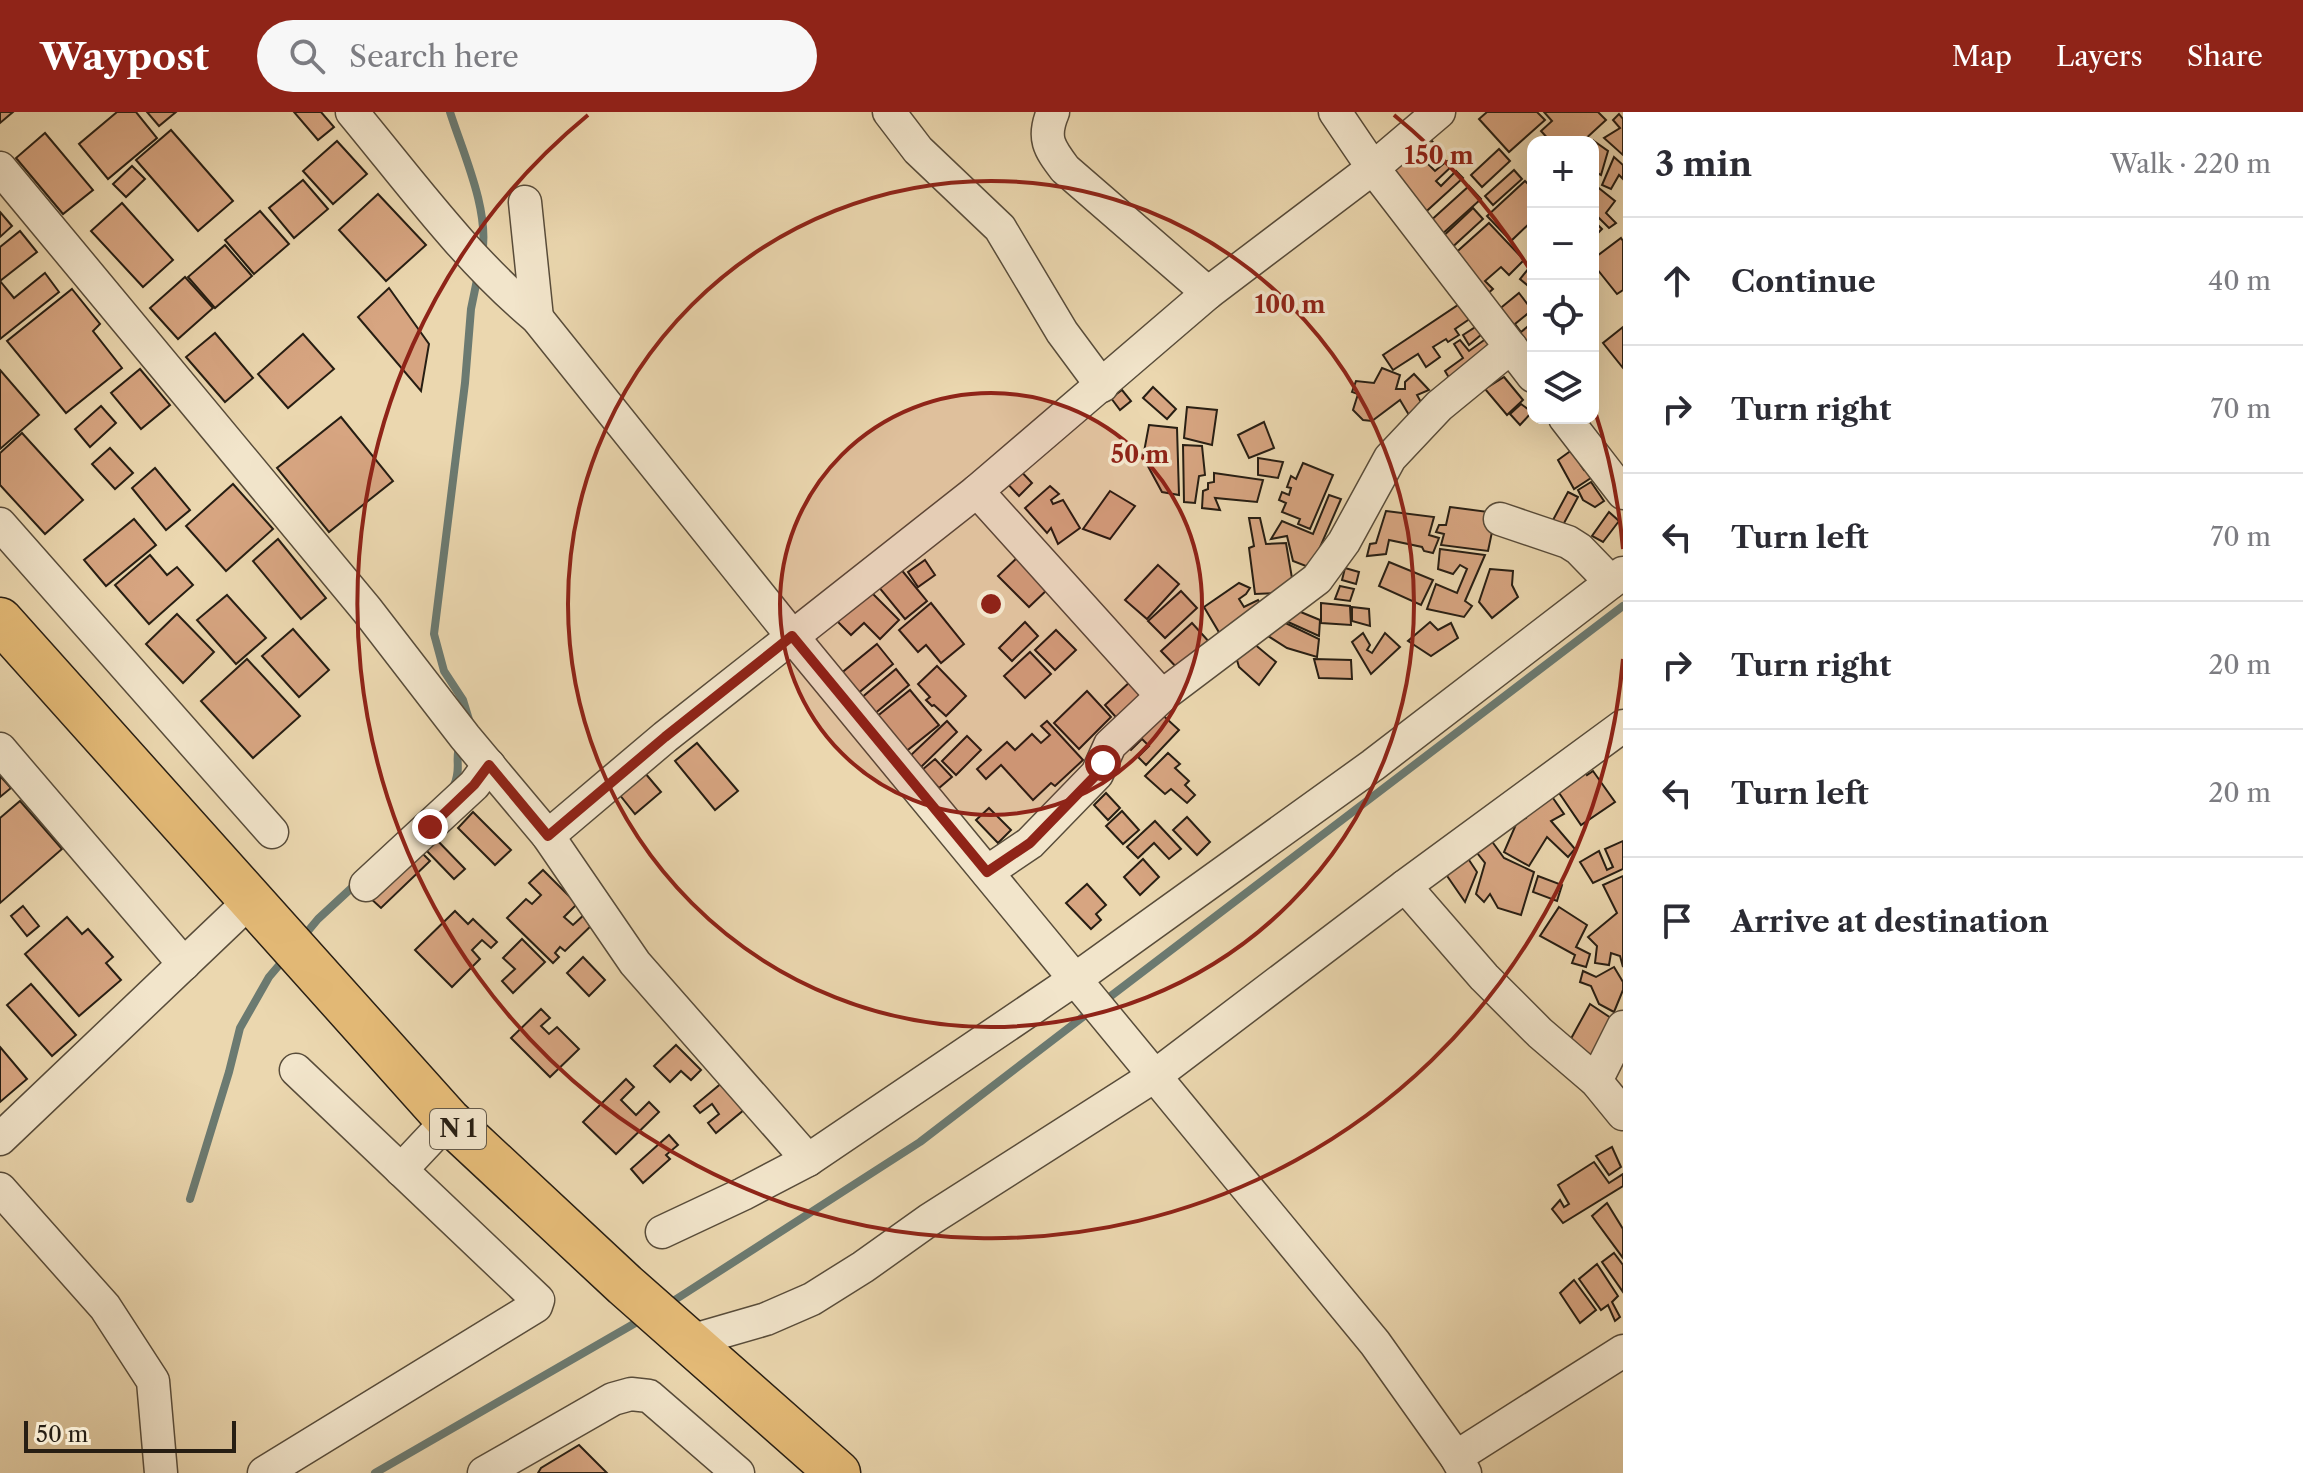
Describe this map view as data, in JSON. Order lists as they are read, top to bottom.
{
  "streets": {
    "highway": ["N 1"]
  },
  "scale_bar": "50 m",
  "page": {
    "header": "Waypost",
    "search": "Search here",
    "nav": ["Map", "Layers", "Share"],
    "heading": ["3 min", "Walk · 220 m"],
    "map_buttons": ["+", "−"],
    "list": [
      ["Continue", "40 m"],
      ["Turn right", "70 m"],
      ["Turn left", "70 m"],
      ["Turn right", "20 m"],
      ["Turn left", "20 m"],
      "Arrive at destination"
    ],
    "scale": "50 m"
  },
  "rings": ["150 m", "100 m", "50 m"]
}
